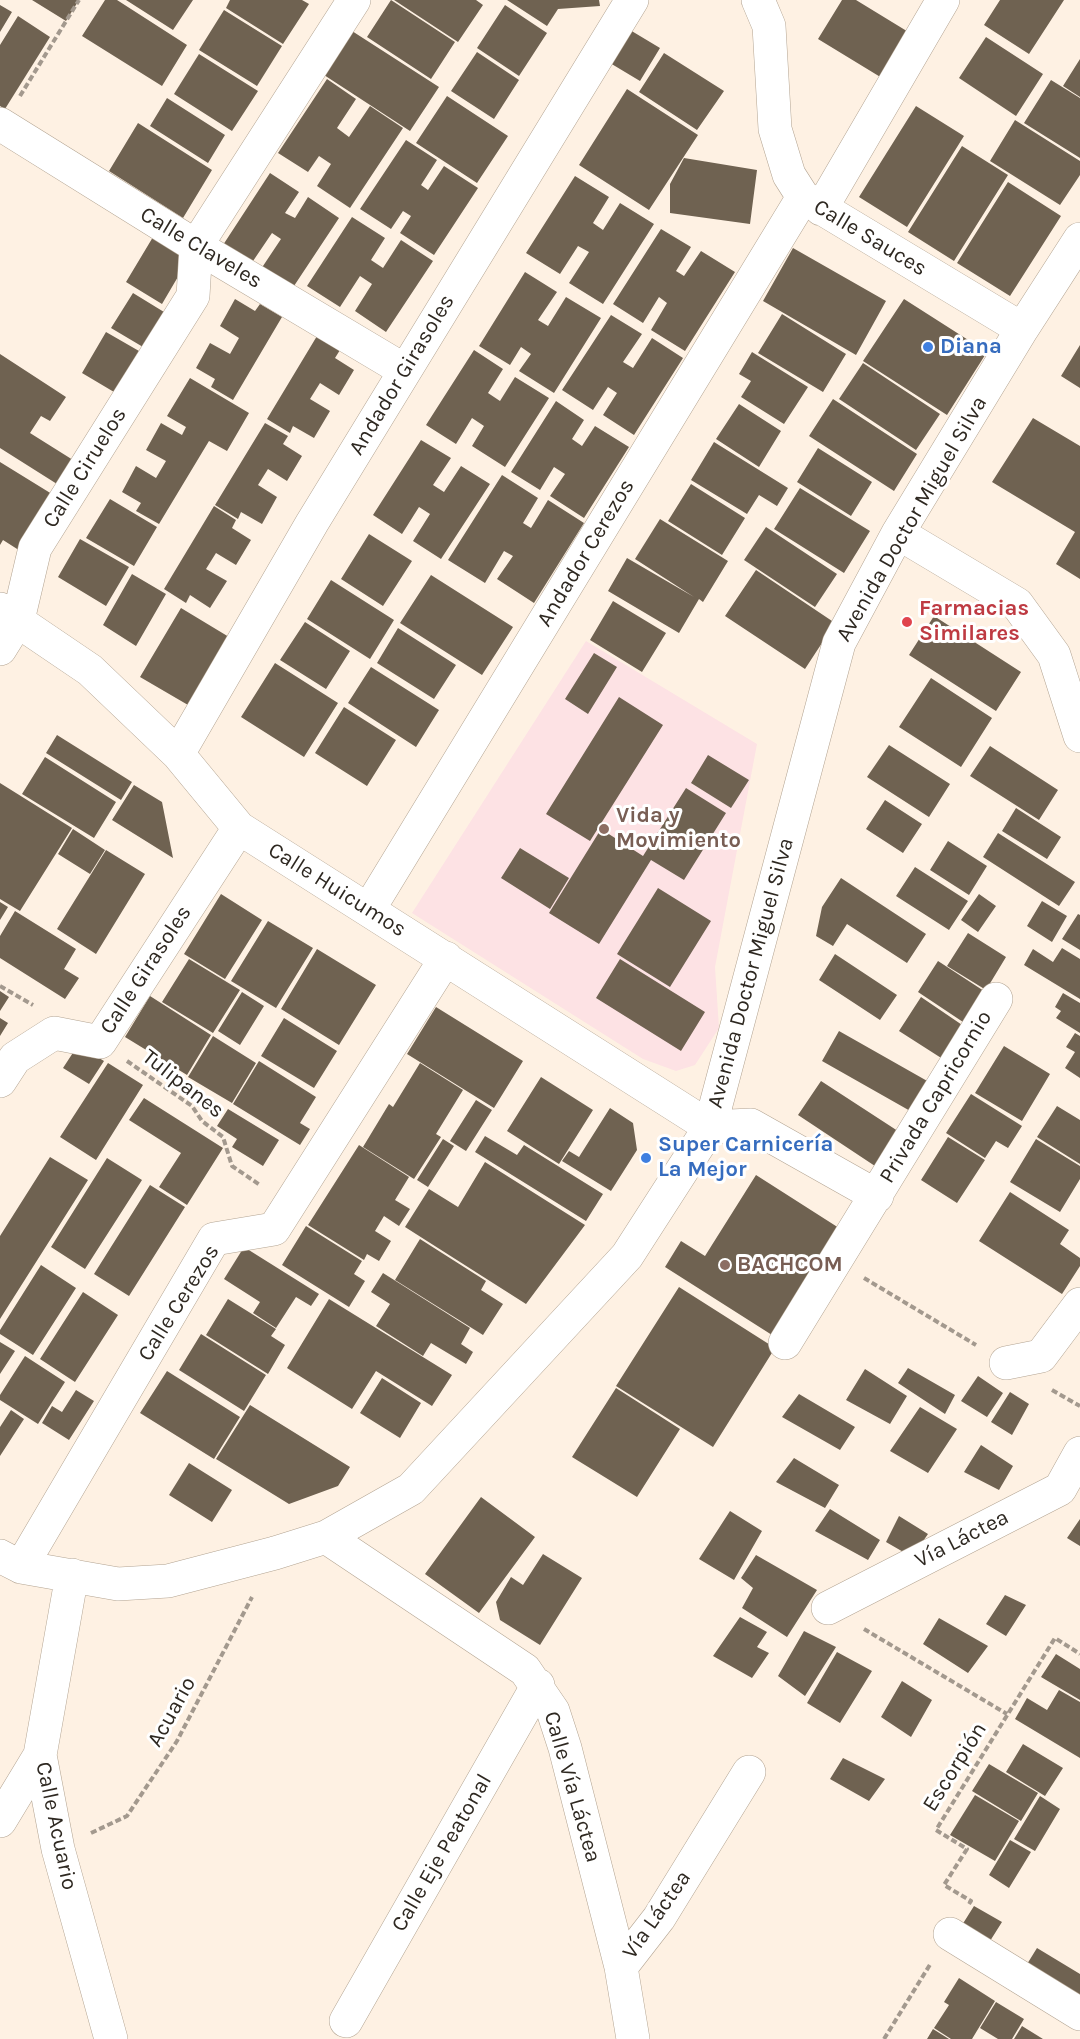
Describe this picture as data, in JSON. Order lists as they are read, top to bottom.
{
  "streets": {
    "street": [
      "Calle Sauces",
      "Calle Claveles",
      "Andador Girasoles",
      "Calle Ciruelos",
      "Avenida Doctor Miguel Silva",
      "Andador Cerezos",
      "Calle Huicumos",
      "Calle Girasoles",
      "Privada Capricornio",
      "Calle Cerezos",
      "Vía Láctea",
      "Calle Vía Láctea",
      "Calle Acuario",
      "Calle Eje Peatonal"
    ],
    "path": ["Tulipanes", "Acuario", "Escorpión"]
  },
  "crossings": [
    ["Calle Sauces", "Avenida Doctor Miguel Silva"],
    ["Calle Sauces", "Andador Cerezos"],
    ["Calle Claveles", "Andador Girasoles"],
    ["Calle Claveles", "Calle Ciruelos"],
    ["Andador Girasoles", "Calle Huicumos"],
    ["Calle Ciruelos", "Calle Huicumos"],
    ["Avenida Doctor Miguel Silva", "Calle Huicumos"],
    ["Avenida Doctor Miguel Silva", "Calle Cerezos"],
    ["Avenida Doctor Miguel Silva", "Acuario"],
    ["Avenida Doctor Miguel Silva", "Calle Vía Láctea"],
    ["Avenida Doctor Miguel Silva", "Calle Acuario"],
    ["Andador Cerezos", "Calle Huicumos"],
    ["Calle Huicumos", "Calle Girasoles"],
    ["Calle Huicumos", "Calle Cerezos"],
    ["Calle Girasoles", "Tulipanes"],
    ["Tulipanes", "Calle Cerezos"],
    ["Vía Láctea", "Calle Vía Láctea"],
    ["Acuario", "Calle Acuario"],
    ["Calle Vía Láctea", "Calle Eje Peatonal"]
  ],
  "places": [
    "Diana",
    "Farmacias Similares",
    "Vida y Movimiento",
    "Super Carnicería La Mejor",
    "BACHCOM"
  ]
}
